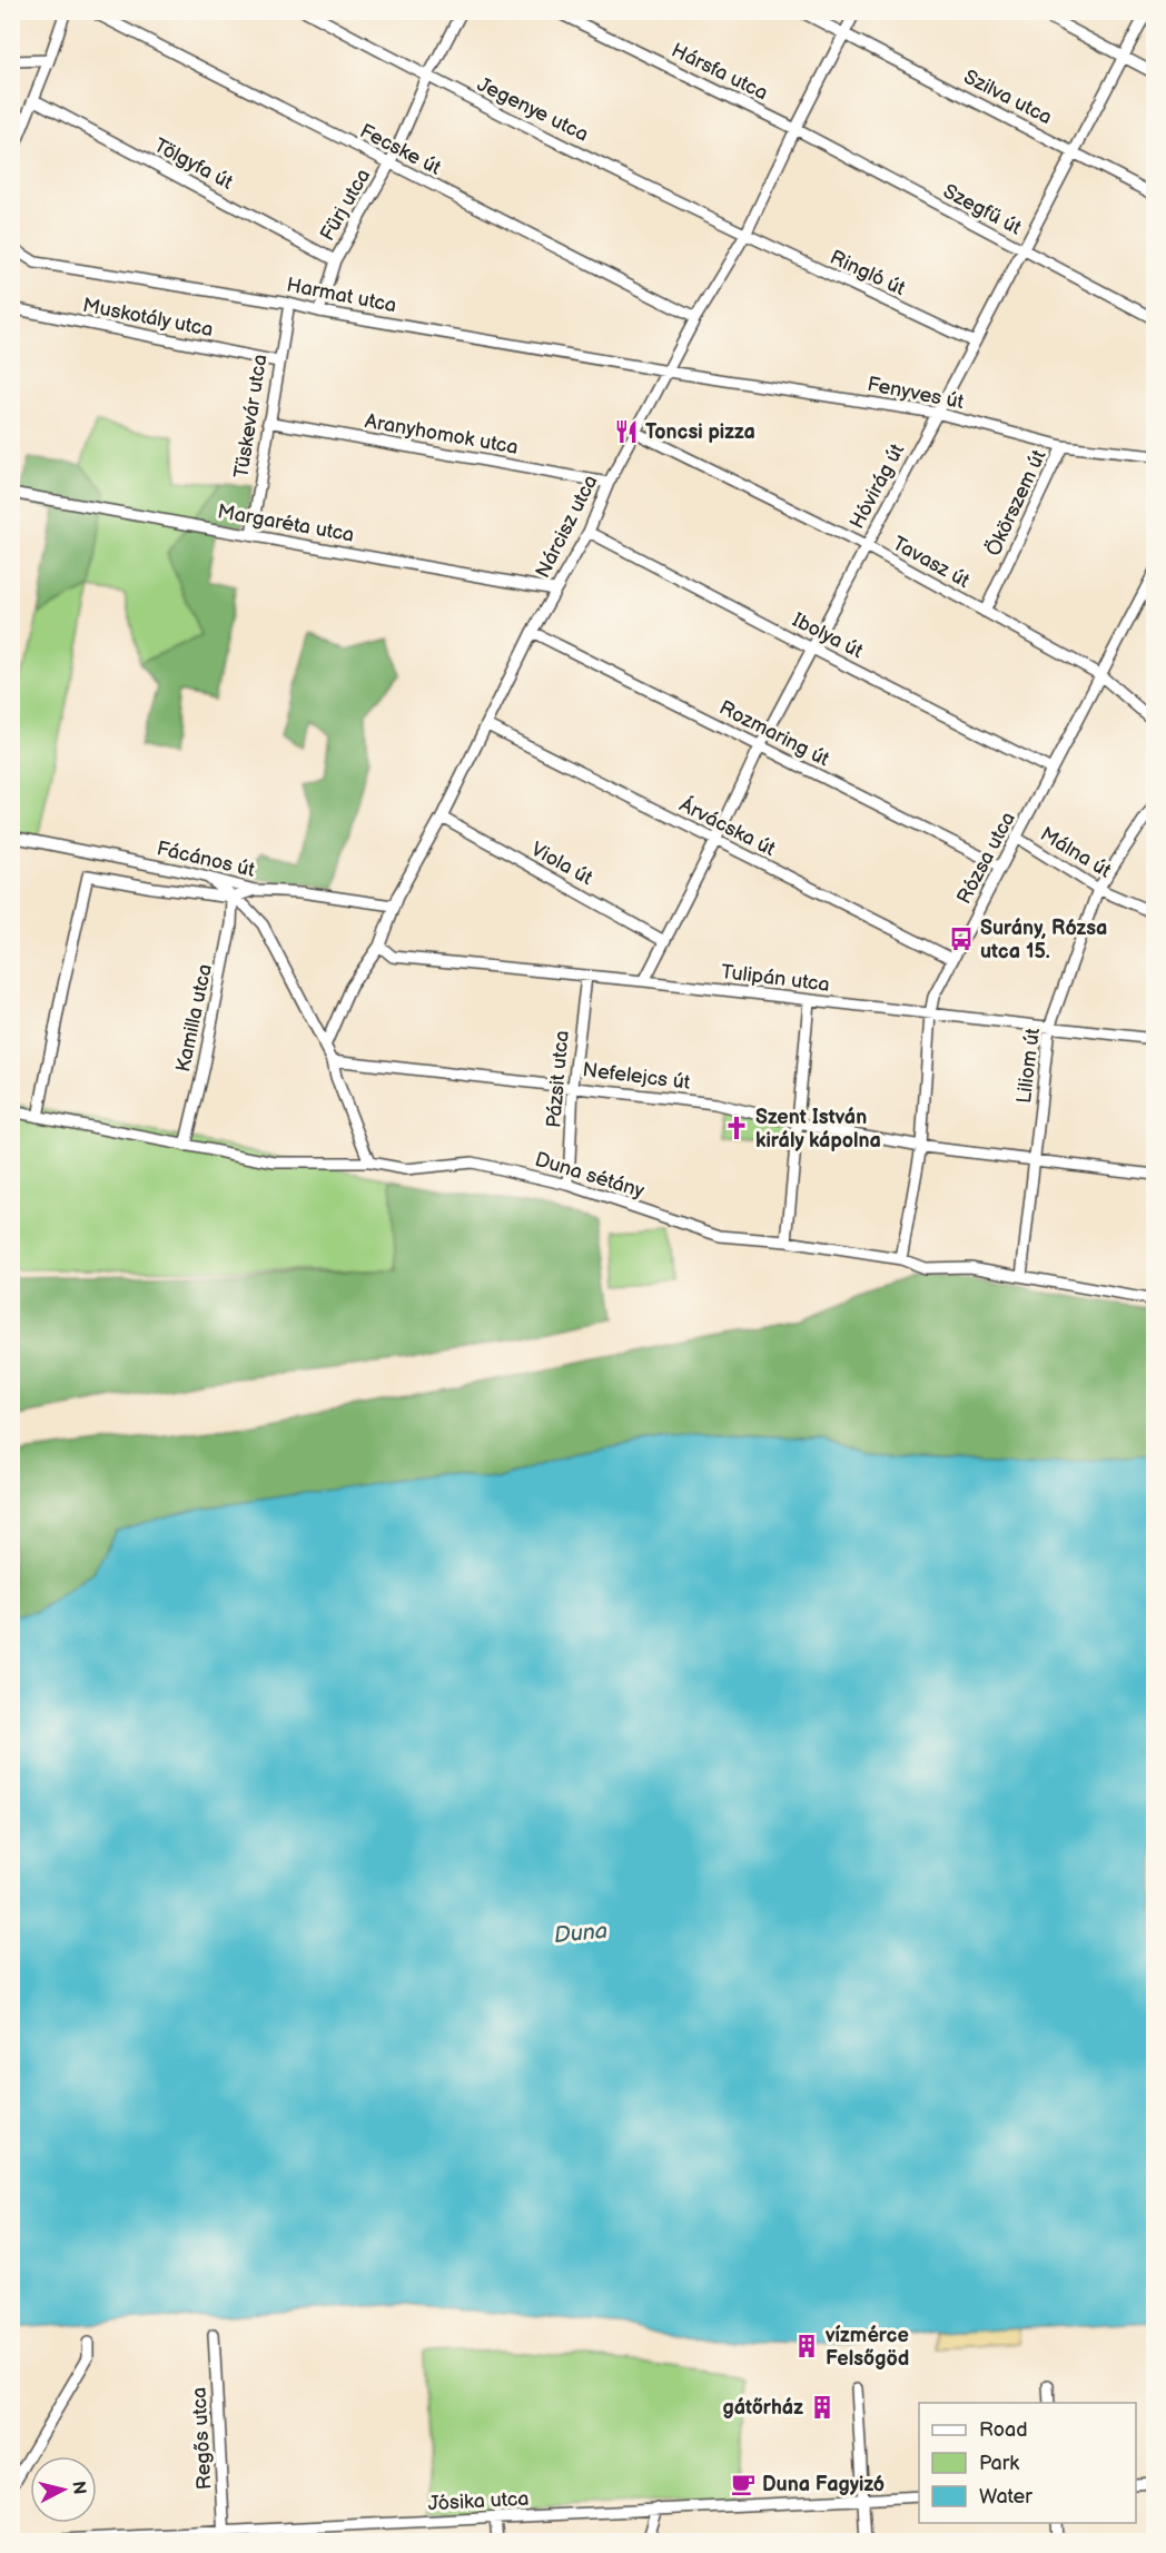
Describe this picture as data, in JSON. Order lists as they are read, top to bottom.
{
  "streets": {
    "street": [
      "Hársfa utca",
      "Szilva utca",
      "Jegenye utca",
      "Fecske út",
      "Tölgyfa út",
      "Fürj utca",
      "Szegfű út",
      "Ringló út",
      "Harmat utca",
      "Muskotály utca",
      "Fenyves út",
      "Tüskevár utca",
      "Aranyhomok utca",
      "Hóvirág út",
      "Ökörszem út",
      "Margaréta utca",
      "Nárcisz utca",
      "Tavasz út",
      "Ibolya út",
      "Rozmaring út",
      "Árvácska út",
      "Málna út",
      "Rózsa utca",
      "Fácános út",
      "Viola út",
      "Tulipán utca",
      "Kamilla utca",
      "Liliom út",
      "Nefelejcs út",
      "Pázsit utca",
      "Duna sétány",
      "Regős utca",
      "Jósika utca"
    ]
  },
  "crossings": [
    ["Hársfa utca", "Szegfű út"],
    ["Hársfa utca", "Nárcisz utca"],
    ["Szilva utca", "Hóvirág út"],
    ["Szilva utca", "Nárcisz utca"],
    ["Jegenye utca", "Fürj utca"],
    ["Jegenye utca", "Ringló út"],
    ["Jegenye utca", "Nárcisz utca"],
    ["Fecske út", "Fürj utca"],
    ["Fecske út", "Nárcisz utca"],
    ["Tölgyfa út", "Fürj utca"],
    ["Fürj utca", "Harmat utca"],
    ["Szegfű út", "Hóvirág út"],
    ["Szegfű út", "Nárcisz utca"],
    ["Ringló út", "Hóvirág út"],
    ["Ringló út", "Nárcisz utca"],
    ["Harmat utca", "Fenyves út"],
    ["Harmat utca", "Tüskevár utca"],
    ["Harmat utca", "Nárcisz utca"],
    ["Muskotály utca", "Tüskevár utca"],
    ["Fenyves út", "Hóvirág út"],
    ["Fenyves út", "Ökörszem út"],
    ["Fenyves út", "Nárcisz utca"],
    ["Tüskevár utca", "Aranyhomok utca"],
    ["Tüskevár utca", "Margaréta utca"],
    ["Aranyhomok utca", "Nárcisz utca"],
    ["Hóvirág út", "Tavasz út"],
    ["Hóvirág út", "Ibolya út"],
    ["Hóvirág út", "Rozmaring út"],
    ["Hóvirág út", "Árvácska út"],
    ["Hóvirág út", "Viola út"],
    ["Hóvirág út", "Tulipán utca"],
    ["Ökörszem út", "Tavasz út"],
    ["Margaréta utca", "Nárcisz utca"],
    ["Nárcisz utca", "Tavasz út"],
    ["Nárcisz utca", "Ibolya út"],
    ["Nárcisz utca", "Rozmaring út"],
    ["Nárcisz utca", "Árvácska út"],
    ["Nárcisz utca", "Fácános út"],
    ["Nárcisz utca", "Viola út"],
    ["Nárcisz utca", "Tulipán utca"],
    ["Tavasz út", "Rózsa utca"],
    ["Ibolya út", "Rózsa utca"],
    ["Rozmaring út", "Rózsa utca"],
    ["Árvácska út", "Rózsa utca"],
    ["Málna út", "Rózsa utca"],
    ["Málna út", "Liliom út"],
    ["Rózsa utca", "Tulipán utca"],
    ["Rózsa utca", "Nefelejcs út"],
    ["Rózsa utca", "Duna sétány"],
    ["Tulipán utca", "Liliom út"],
    ["Tulipán utca", "Pázsit utca"],
    ["Kamilla utca", "Duna sétány"],
    ["Liliom út", "Nefelejcs út"],
    ["Liliom út", "Duna sétány"],
    ["Nefelejcs út", "Pázsit utca"],
    ["Pázsit utca", "Duna sétány"],
    ["Regős utca", "Jósika utca"]
  ],
  "water": ["Duna"],
  "places": {
    "restaurant": ["Toncsi pizza"],
    "bus stop": ["Surány, Rózsa utca 15."],
    "church": ["Szent István király kápolna"],
    "building": ["vízmérce Felsőgöd", "gátőrház"],
    "cafe": ["Duna Fagyizó"]
  },
  "legend": ["Road", "Park", "Water"],
  "north": "right"
}
